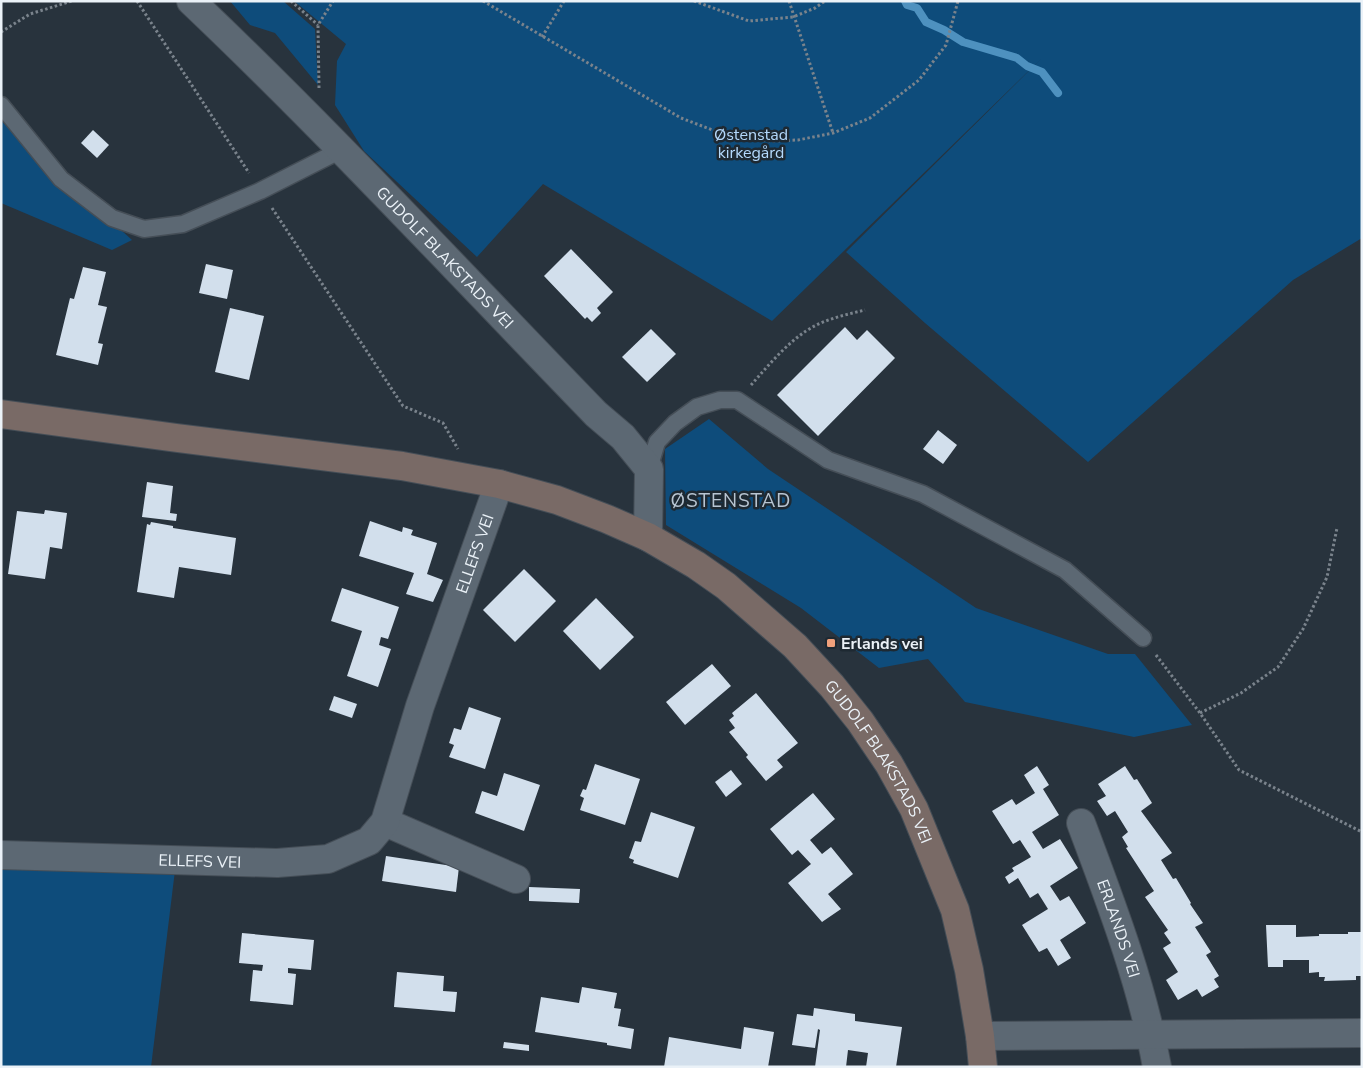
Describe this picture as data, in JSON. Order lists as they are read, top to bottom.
{
  "streets": {
    "street": ["GUDOLF BLAKSTADS VEI", "ELLEFS VEI", "ERLANDS VEI"]
  },
  "crossings": [
    ["GUDOLF BLAKSTADS VEI", "ELLEFS VEI"]
  ],
  "districts": ["ØSTENSTAD"],
  "parks": ["Østenstad kirkegård"],
  "places": {
    "transit": ["Erlands vei"]
  }
}
